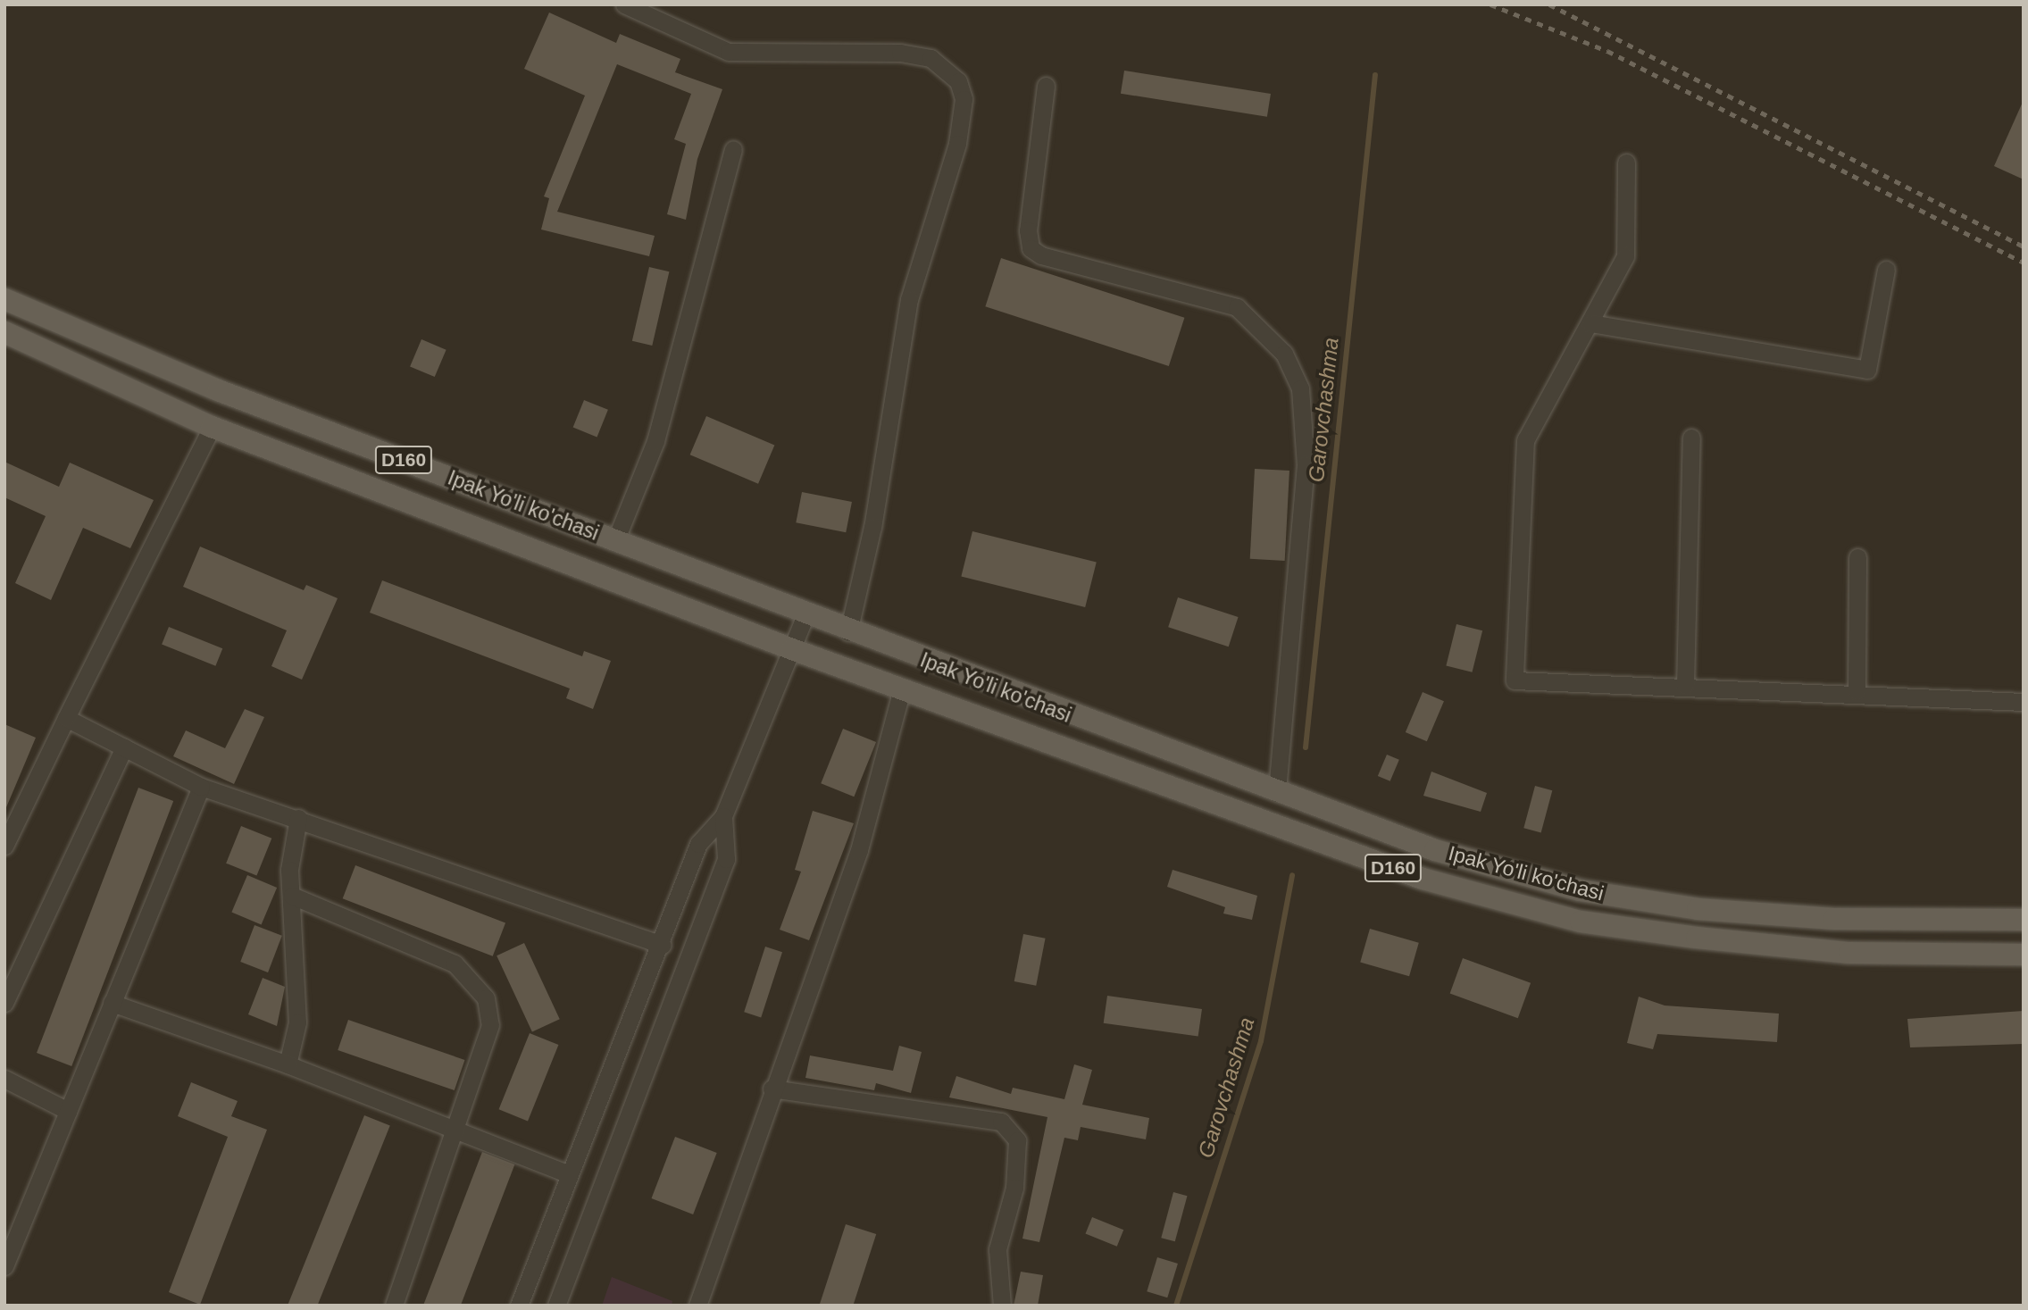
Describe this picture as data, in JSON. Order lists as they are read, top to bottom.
{
  "streets": {
    "main road": ["D160", "Ipak Yo'li ko'chasi"]
  },
  "water": ["Garovchashma"]
}
